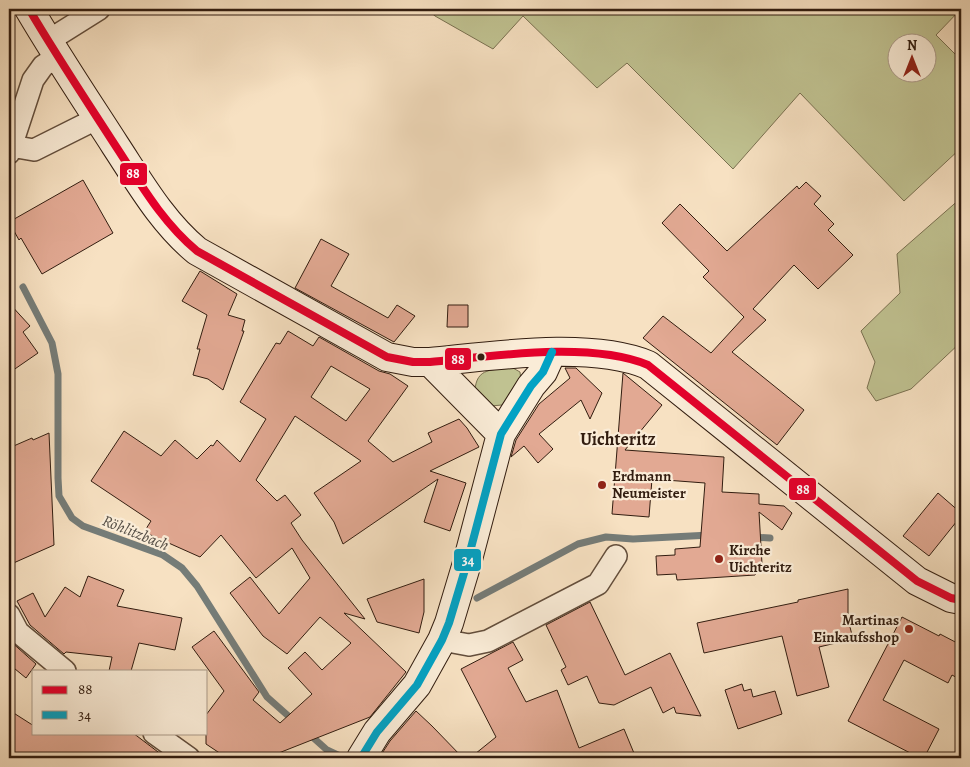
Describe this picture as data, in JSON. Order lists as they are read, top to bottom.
{
  "districts": ["Uichteritz"],
  "water": ["Röhlitzbach"],
  "places": ["Erdmann Neumeister", "Kirche Uichteritz", "Martinas Einkaufsshop"],
  "lines": ["transit line 88", "transit line 34"],
  "legend": ["88", "34"],
  "north": "top"
}
